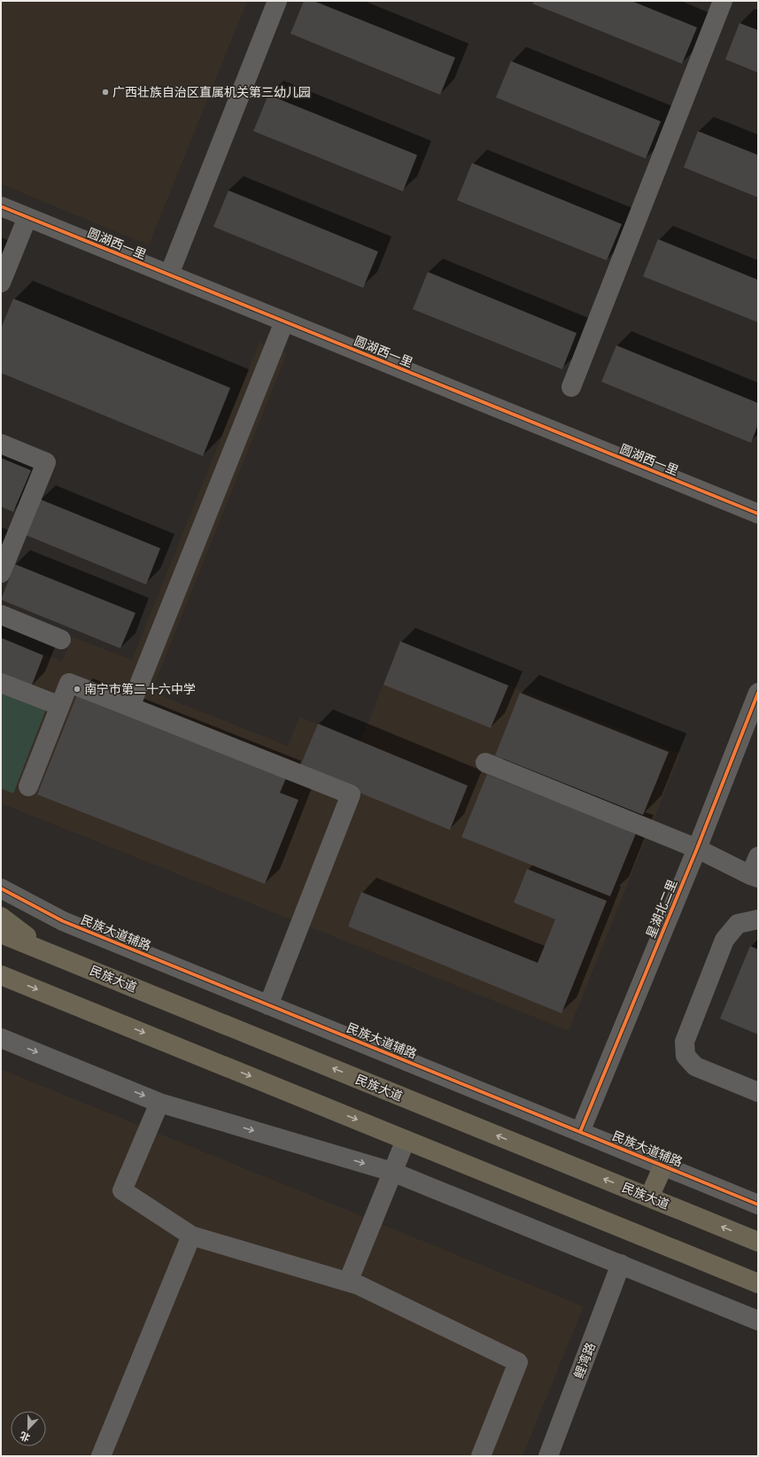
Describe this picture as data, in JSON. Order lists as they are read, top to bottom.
{
  "streets": {
    "highway": ["民族大道"],
    "street": [
      "圆湖西一里",
      "星湖北二里",
      "民族大道辅路",
      "鲤湾路"
    ]
  },
  "crossings": [
    ["星湖北二里", "民族大道辅路"]
  ],
  "places": ["广西壮族自治区直属机关第三幼儿园", "南宁市第二十六中学"],
  "north": "bottom"
}
